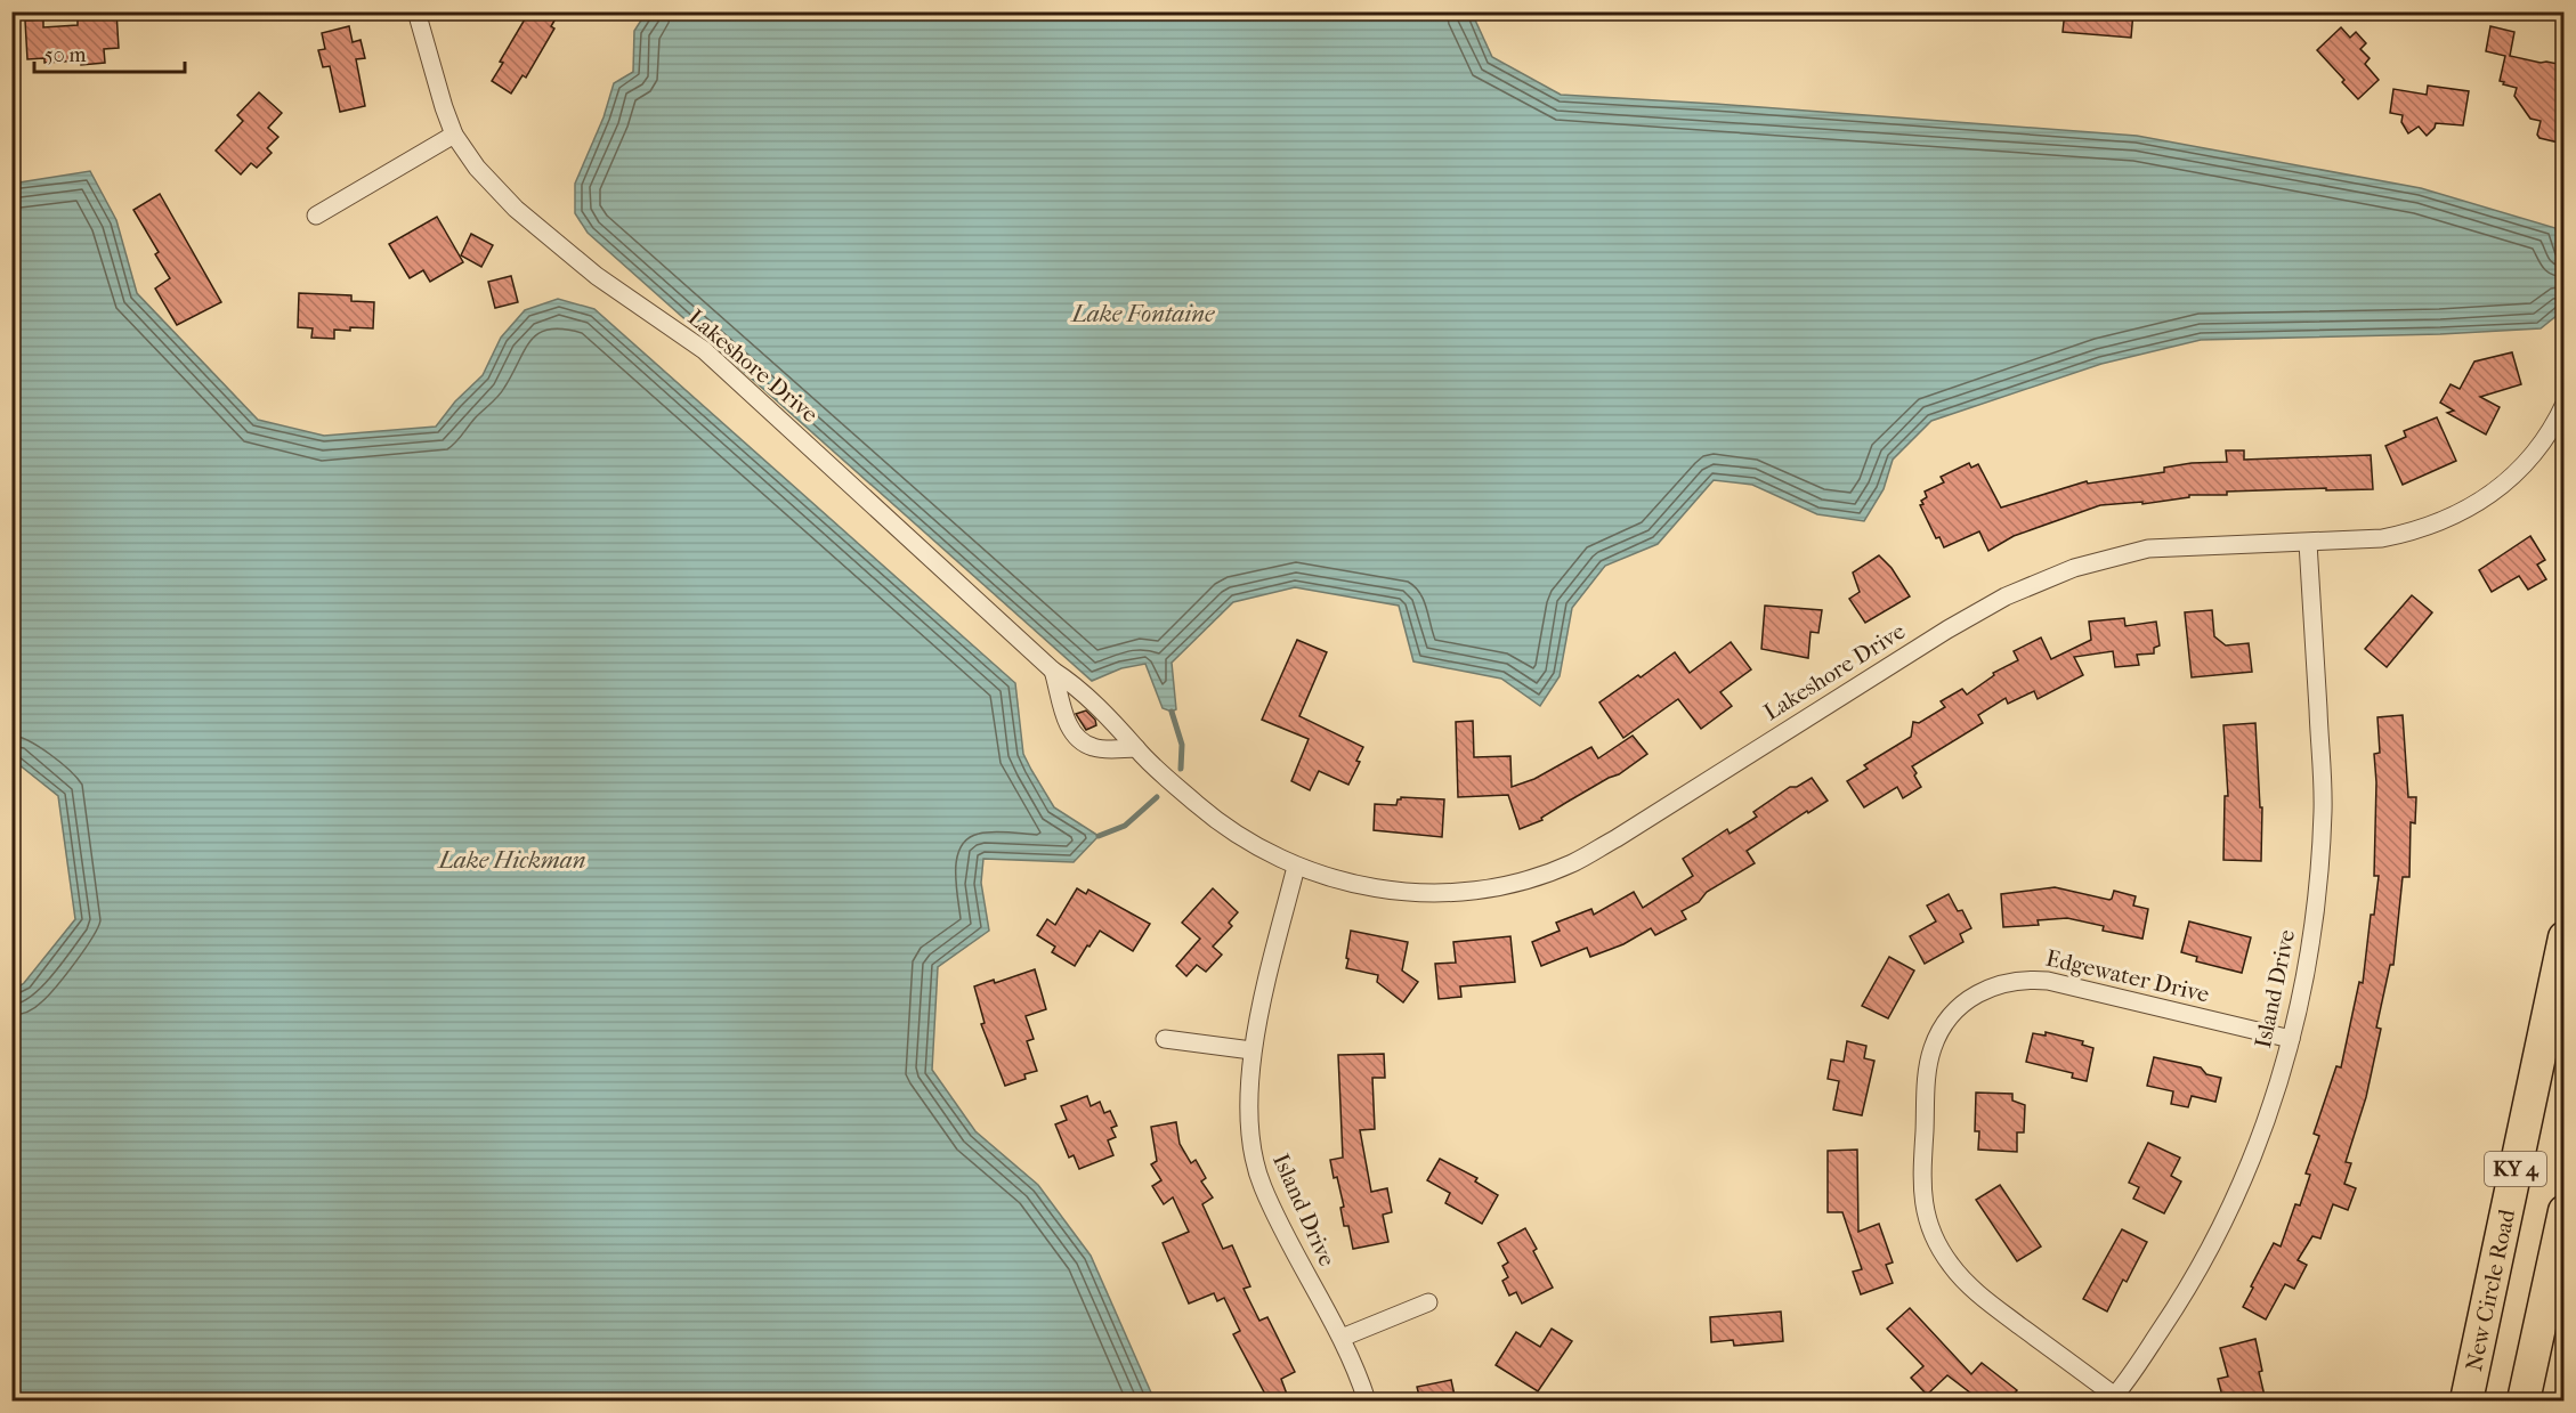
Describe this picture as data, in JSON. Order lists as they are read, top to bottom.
{
  "streets": {
    "highway": ["KY 4", "New Circle Road"],
    "street": ["Lakeshore Drive", "Edgewater Drive", "Island Drive"]
  },
  "crossings": [
    ["Lakeshore Drive", "Island Drive"],
    ["Edgewater Drive", "Island Drive"]
  ],
  "water": ["Lake Fontaine", "Lake Hickman"],
  "scale_bar": "50 m"
}
